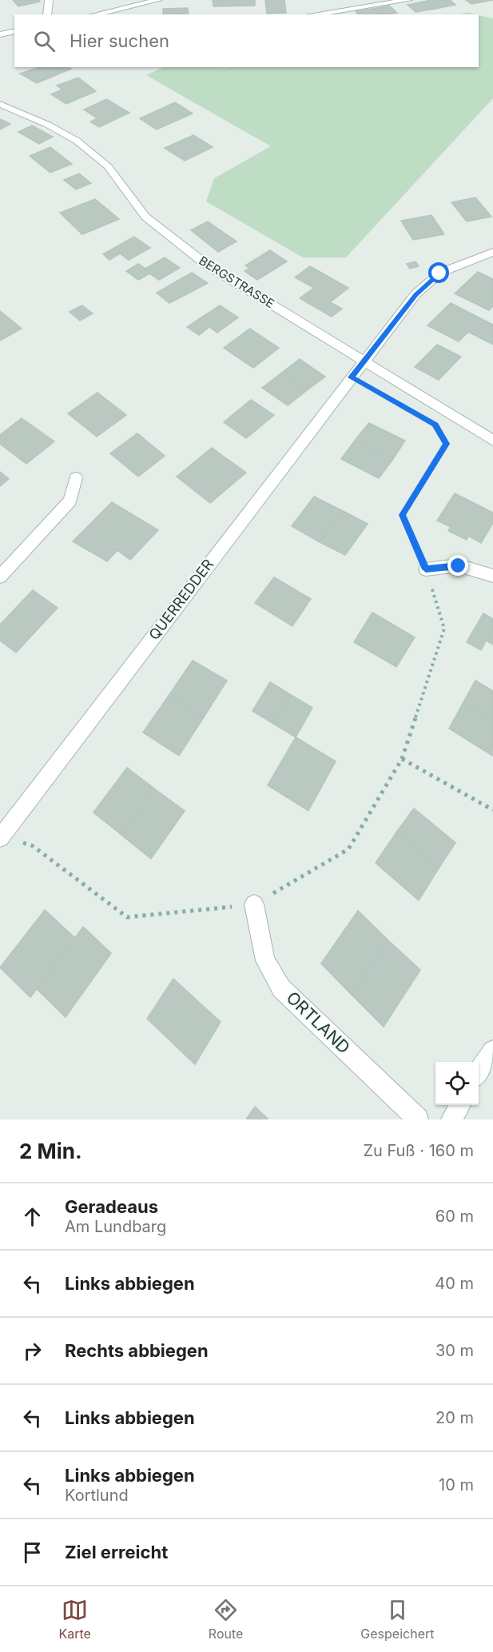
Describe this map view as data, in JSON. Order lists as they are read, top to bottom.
{
  "streets": {
    "street": ["BERGSTRASSE", "QUERREDDER", "ORTLAND"]
  },
  "crossings": [
    ["BERGSTRASSE", "QUERREDDER"]
  ],
  "page": {
    "search": "Hier suchen",
    "heading": ["2 Min.", "Zu Fuß · 160 m"],
    "list": [
      ["Geradeaus", "Am Lundbarg", "60 m"],
      ["Links abbiegen", "40 m"],
      ["Rechts abbiegen", "30 m"],
      ["Links abbiegen", "20 m"],
      ["Links abbiegen", "Kortlund", "10 m"],
      "Ziel erreicht"
    ],
    "nav": ["Karte", "Route", "Gespeichert"]
  }
}
